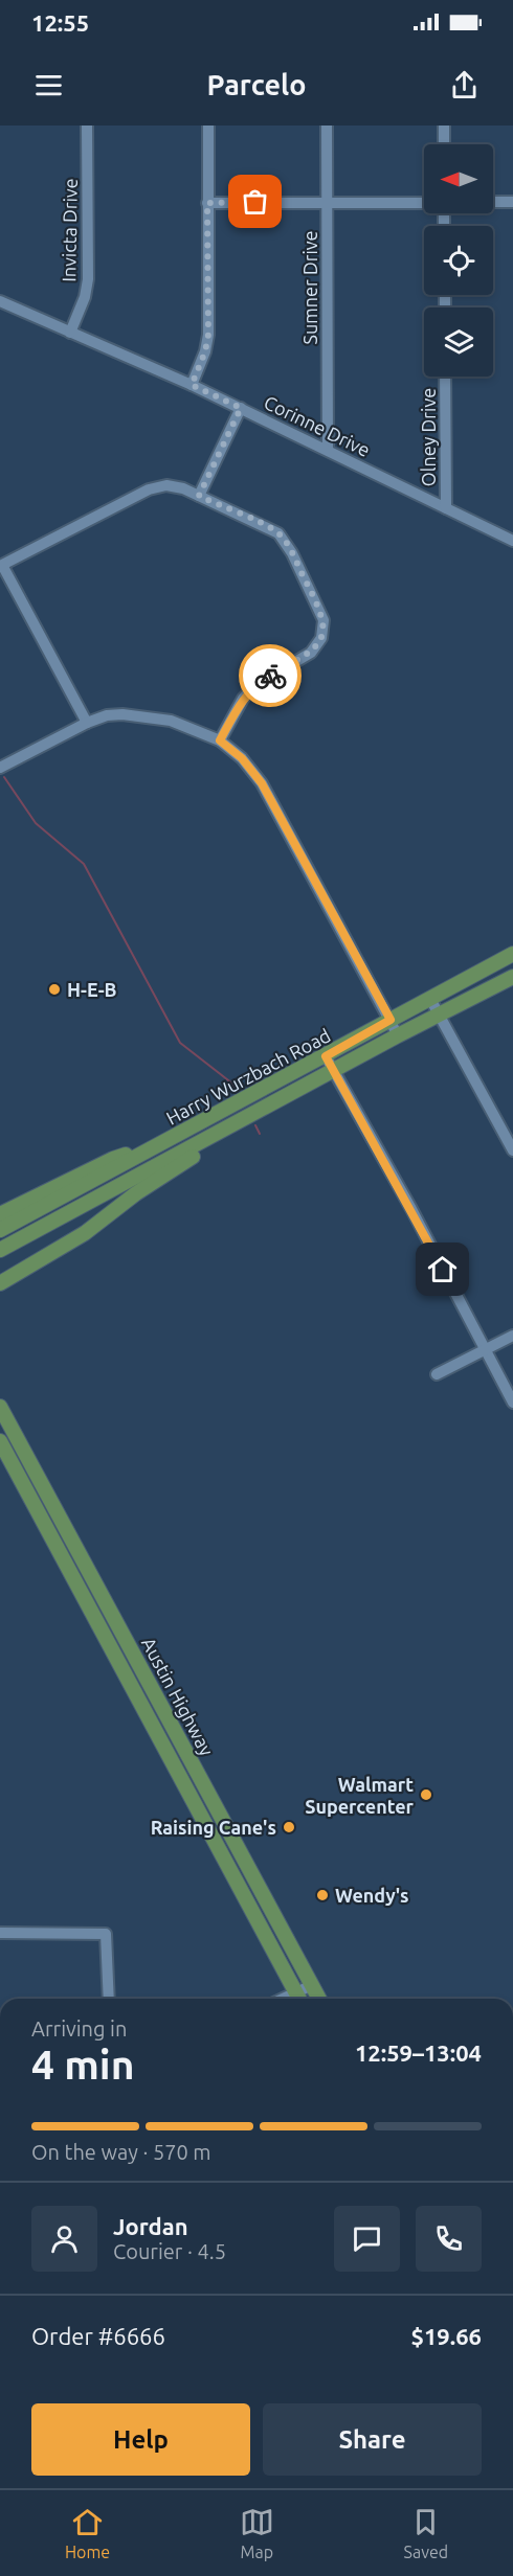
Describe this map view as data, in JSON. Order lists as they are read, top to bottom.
{
  "streets": {
    "main road": ["Harry Wurzbach Road", "Austin Highway"],
    "street": [
      "Invicta Drive",
      "Sumner Drive",
      "Corinne Drive",
      "Olney Drive"
    ]
  },
  "crossings": [
    ["Invicta Drive", "Corinne Drive"],
    ["Sumner Drive", "Corinne Drive"],
    ["Corinne Drive", "Olney Drive"]
  ],
  "places": [
    "H-E-B",
    "Walmart Supercenter",
    "Raising Cane's",
    "Wendy's"
  ],
  "north": "left",
  "page": {
    "status": "12:55",
    "header": "Parcelo",
    "heading": ["4 min", "Arriving in", "12:59–13:04"],
    "panel": [
      "Jordan",
      "Courier · 4.5",
      "Order #6666",
      "$19.66"
    ],
    "bar": "On the way · 570 m",
    "buttons": ["Help", "Share"],
    "tabs": ["Home", "Map", "Saved"]
  }
}
